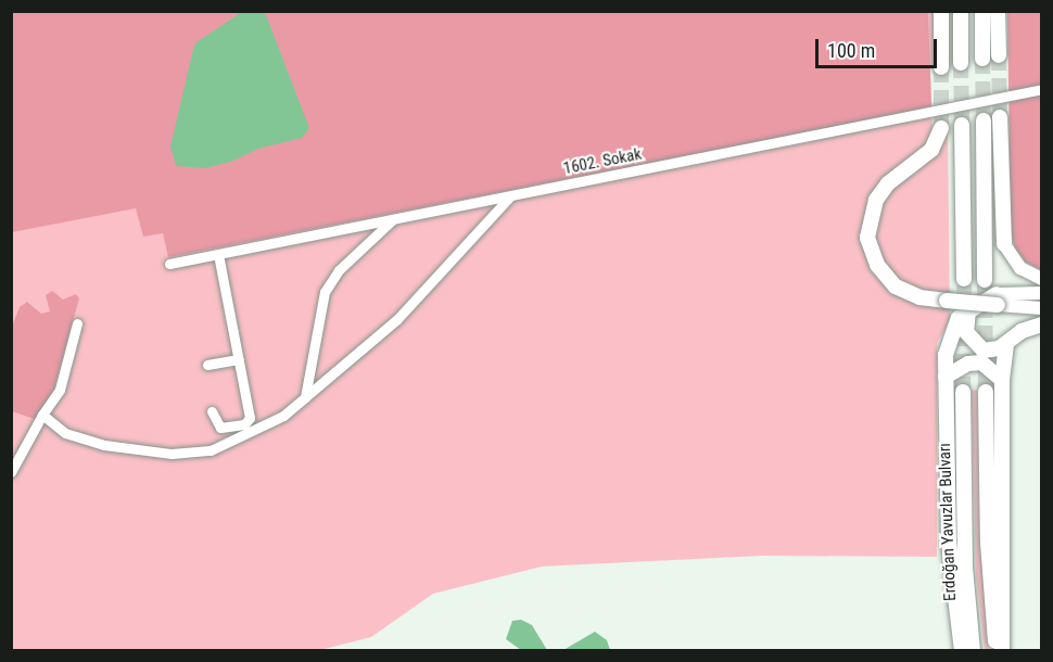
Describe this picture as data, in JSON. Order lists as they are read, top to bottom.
{
  "streets": {
    "main road": ["Erdoğan Yavuzlar Bulvarı"],
    "street": ["1602. Sokak"]
  },
  "scale_bar": "100 m"
}
